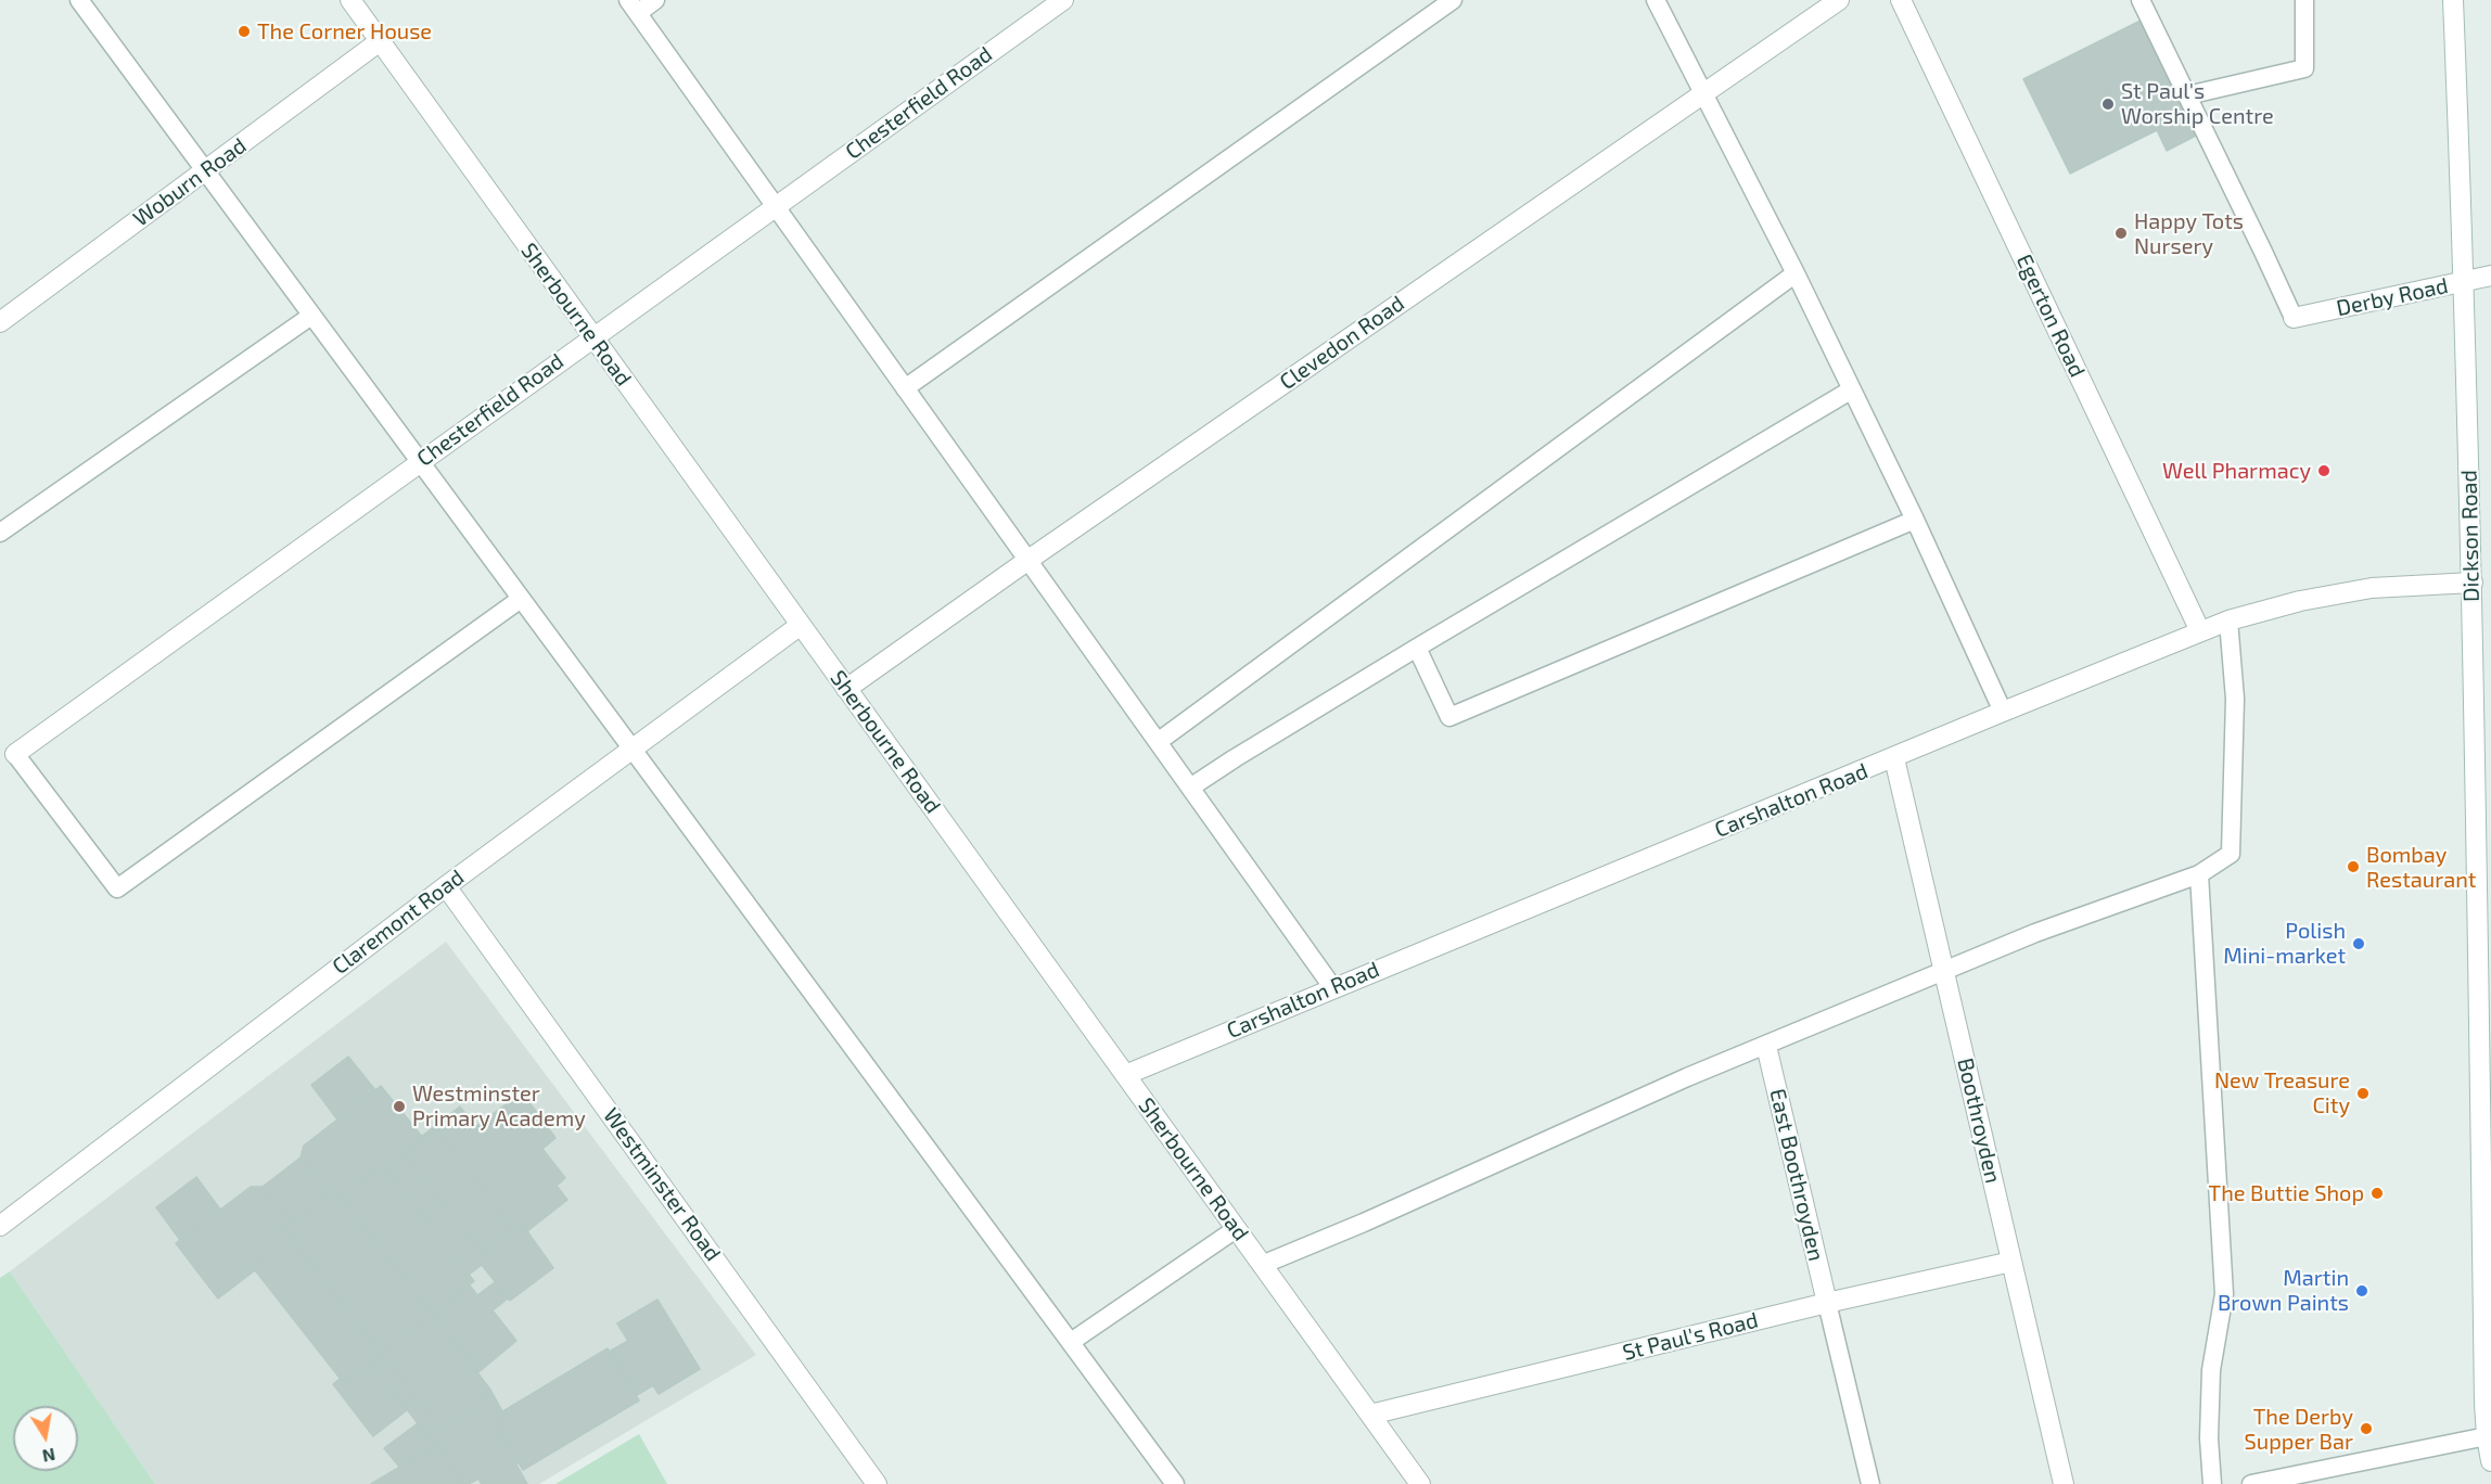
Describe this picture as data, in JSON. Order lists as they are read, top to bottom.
{
  "streets": {
    "street": [
      "Chesterfield Road",
      "Woburn Road",
      "Derby Road",
      "Sherbourne Road",
      "Egerton Road",
      "Clevedon Road",
      "Dickson Road",
      "Carshalton Road",
      "Claremont Road",
      "Boothroyden",
      "East Boothroyden",
      "Westminster Road",
      "St Paul's Road"
    ]
  },
  "crossings": [
    ["Chesterfield Road", "Sherbourne Road"],
    ["Woburn Road", "Sherbourne Road"],
    ["Derby Road", "Dickson Road"],
    ["Sherbourne Road", "Clevedon Road"],
    ["Sherbourne Road", "Carshalton Road"],
    ["Sherbourne Road", "Claremont Road"],
    ["Sherbourne Road", "St Paul's Road"],
    ["Egerton Road", "Carshalton Road"],
    ["Dickson Road", "Carshalton Road"],
    ["Carshalton Road", "Boothroyden"],
    ["Claremont Road", "Westminster Road"],
    ["Boothroyden", "St Paul's Road"],
    ["East Boothroyden", "St Paul's Road"]
  ],
  "places": [
    "The Corner House",
    "St Paul's Worship Centre",
    "Happy Tots Nursery",
    "Well Pharmacy",
    "Bombay Restaurant",
    "Polish Mini-market",
    "New Treasure City",
    "Westminster Primary Academy",
    "The Buttie Shop",
    "Martin Brown Paints",
    "The Derby Supper Bar"
  ],
  "north": "bottom"
}
